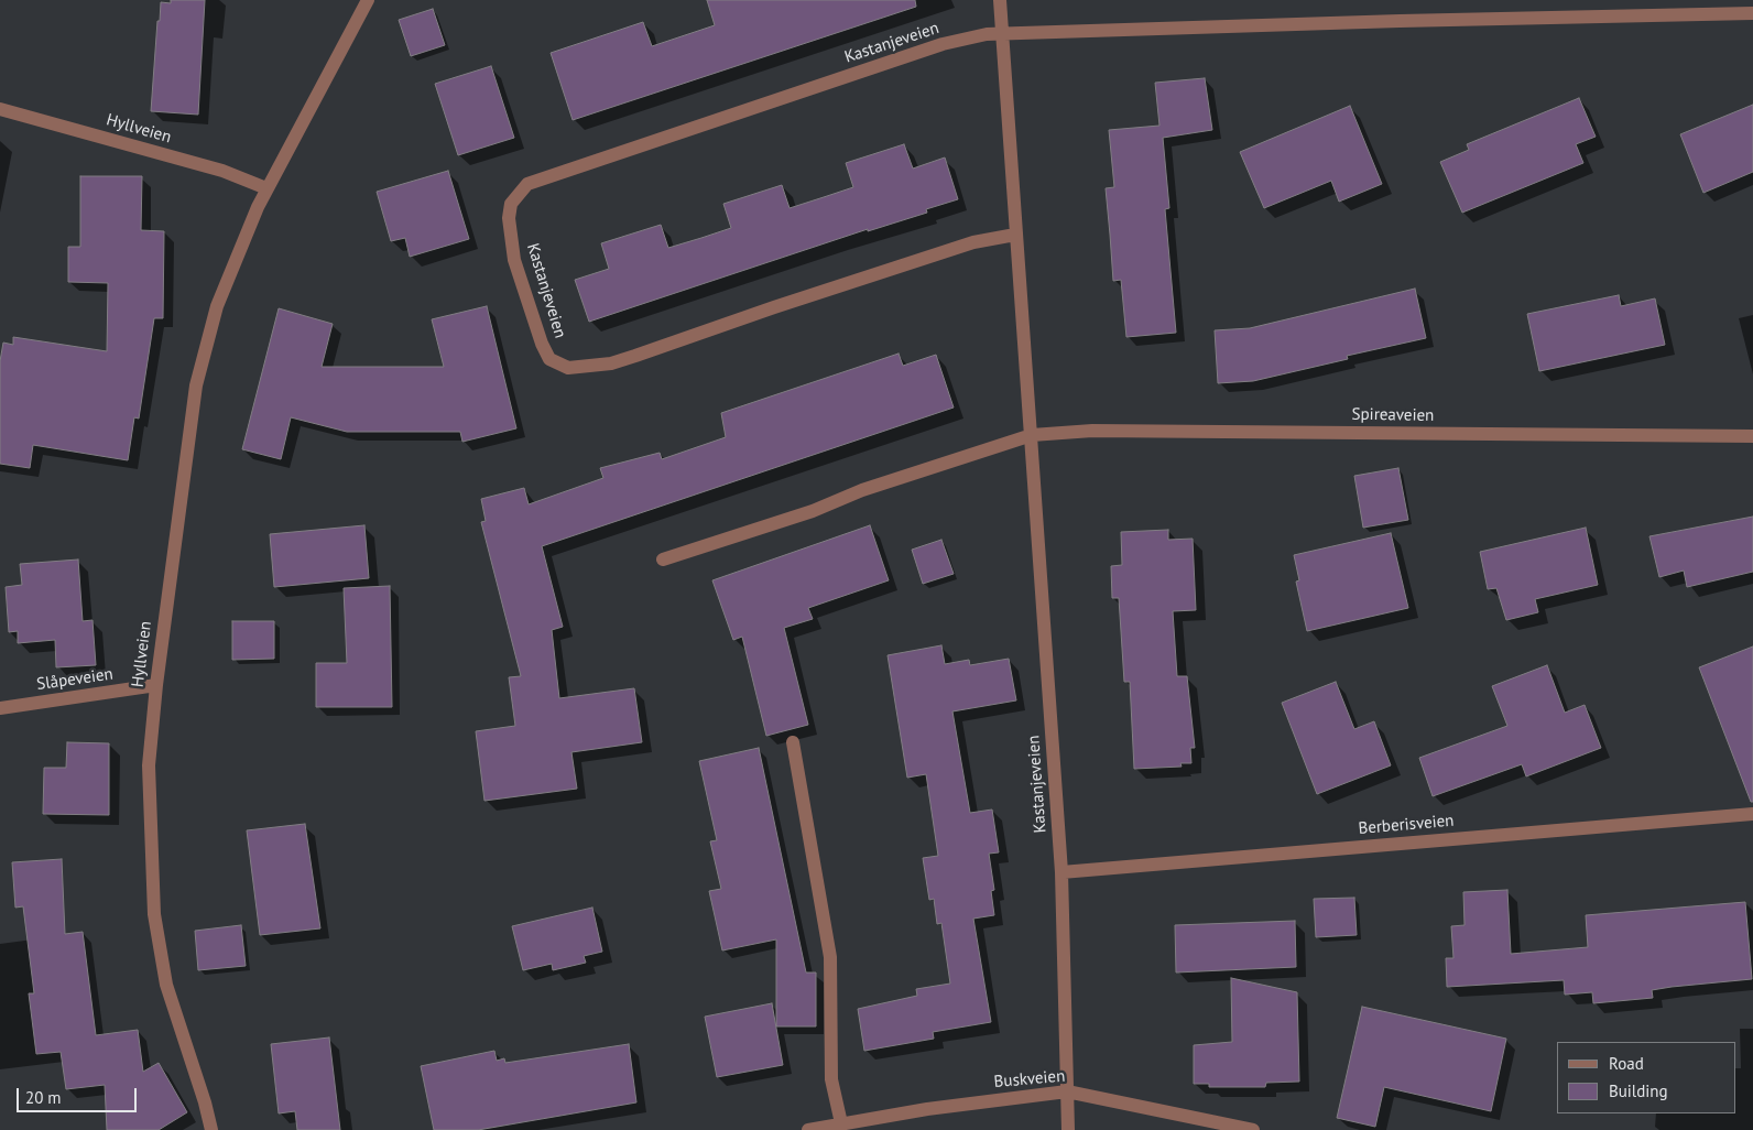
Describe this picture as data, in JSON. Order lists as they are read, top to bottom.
{
  "streets": {
    "street": [
      "Kastanjeveien",
      "Hyllveien",
      "Spireaveien",
      "Slåpeveien",
      "Berberisveien",
      "Buskveien"
    ]
  },
  "crossings": [
    ["Kastanjeveien", "Spireaveien"],
    ["Kastanjeveien", "Berberisveien"],
    ["Kastanjeveien", "Buskveien"],
    ["Hyllveien", "Slåpeveien"]
  ],
  "legend": ["Road", "Building"],
  "scale_bar": "20 m"
}
